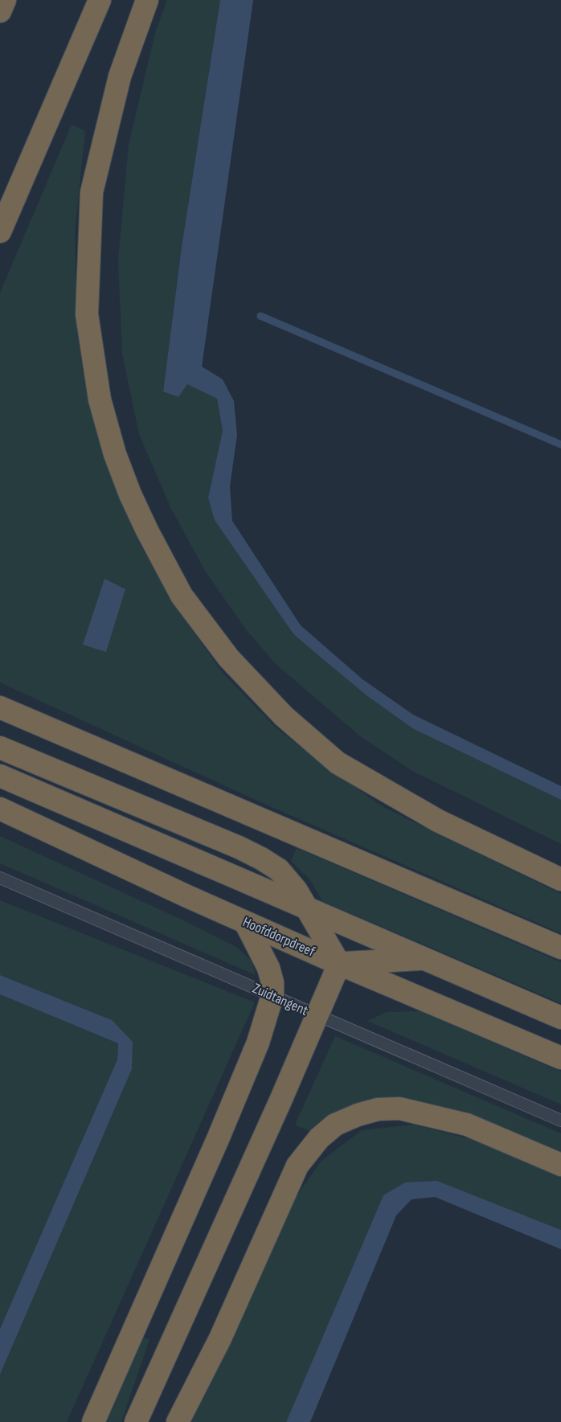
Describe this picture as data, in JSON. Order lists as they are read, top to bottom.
{
  "streets": {
    "highway": ["Hoofddorpdreef"],
    "lane": ["Zuidtangent"]
  }
}
